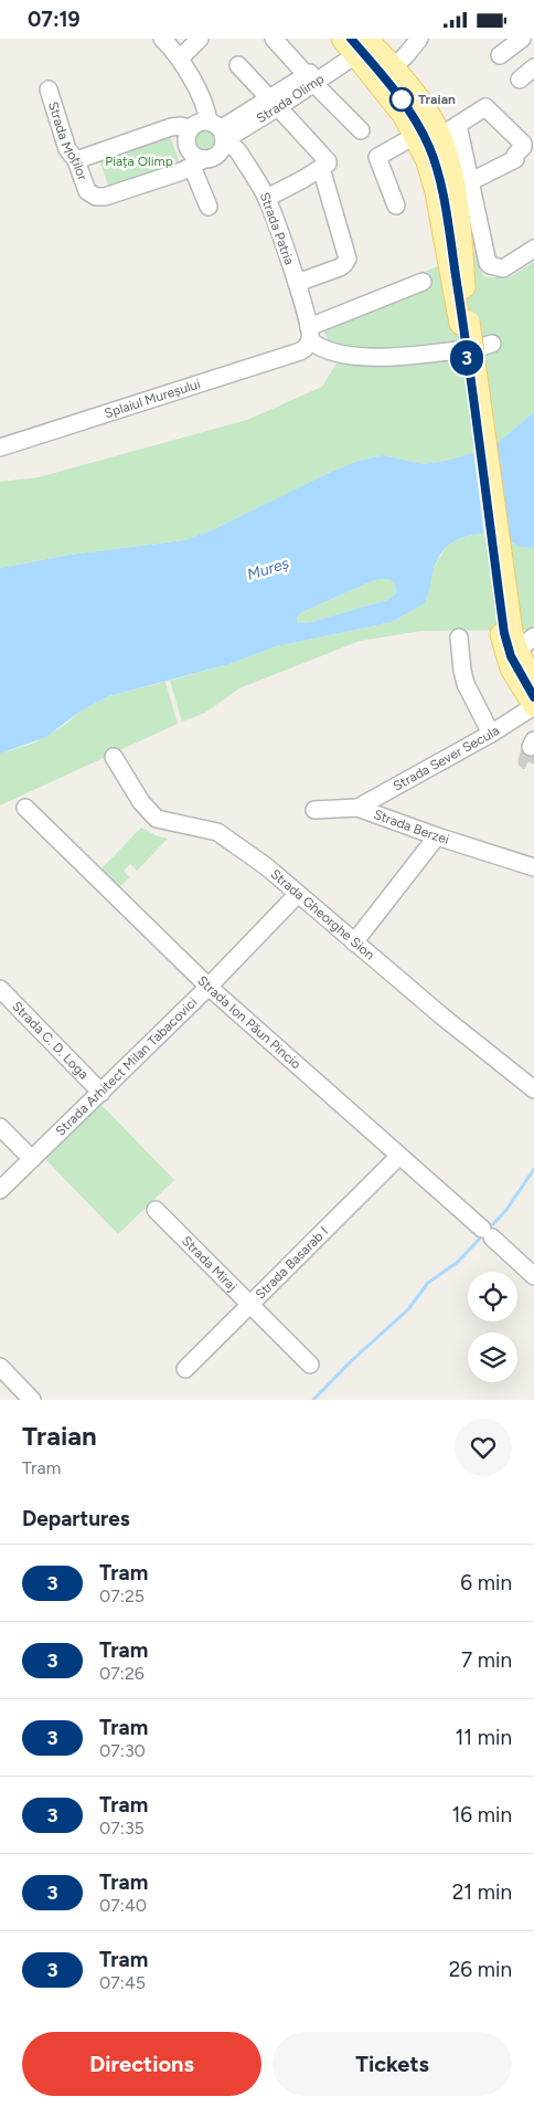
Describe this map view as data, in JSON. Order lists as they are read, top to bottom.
{
  "streets": {
    "street": [
      "Strada Olimp",
      "Strada Moților",
      "Strada Patria",
      "Splaiul Mureșului",
      "Strada Sever Secula",
      "Strada Berzei",
      "Strada Gheorghe Sion",
      "Strada Ion Păun Pincio",
      "Strada C. D. Loga",
      "Strada Arhitect Milan Tabacovici",
      "Strada Miraj",
      "Strada Basarab I"
    ]
  },
  "crossings": [
    ["Strada Olimp", "Strada Moților"],
    ["Strada Olimp", "Strada Patria"],
    ["Strada Moților", "Strada Patria"],
    ["Strada Patria", "Splaiul Mureșului"],
    ["Strada Sever Secula", "Strada Berzei"],
    ["Strada Gheorghe Sion", "Strada Arhitect Milan Tabacovici"],
    ["Strada Ion Păun Pincio", "Strada Arhitect Milan Tabacovici"],
    ["Strada Ion Păun Pincio", "Strada Basarab I"],
    ["Strada C. D. Loga", "Strada Arhitect Milan Tabacovici"],
    ["Strada Miraj", "Strada Basarab I"]
  ],
  "water": ["Mureș"],
  "parks": ["Piața Olimp"],
  "places": ["Traian"],
  "lines": ["tram line 3"],
  "page": {
    "status": "07:19",
    "on_map": "3",
    "heading": [
      ["Traian", "Tram"],
      "Departures"
    ],
    "list": [
      {
        "mark": "3",
        "name": "Tram",
        "note": "07:25",
        "value": "6 min"
      },
      {
        "mark": "3",
        "name": "Tram",
        "note": "07:26",
        "value": "7 min"
      },
      {
        "mark": "3",
        "name": "Tram",
        "note": "07:30",
        "value": "11 min"
      },
      {
        "mark": "3",
        "name": "Tram",
        "note": "07:35",
        "value": "16 min"
      },
      {
        "mark": "3",
        "name": "Tram",
        "note": "07:40",
        "value": "21 min"
      },
      {
        "mark": "3",
        "name": "Tram",
        "note": "07:45",
        "value": "26 min"
      }
    ],
    "buttons": ["Directions", "Tickets"]
  }
}
